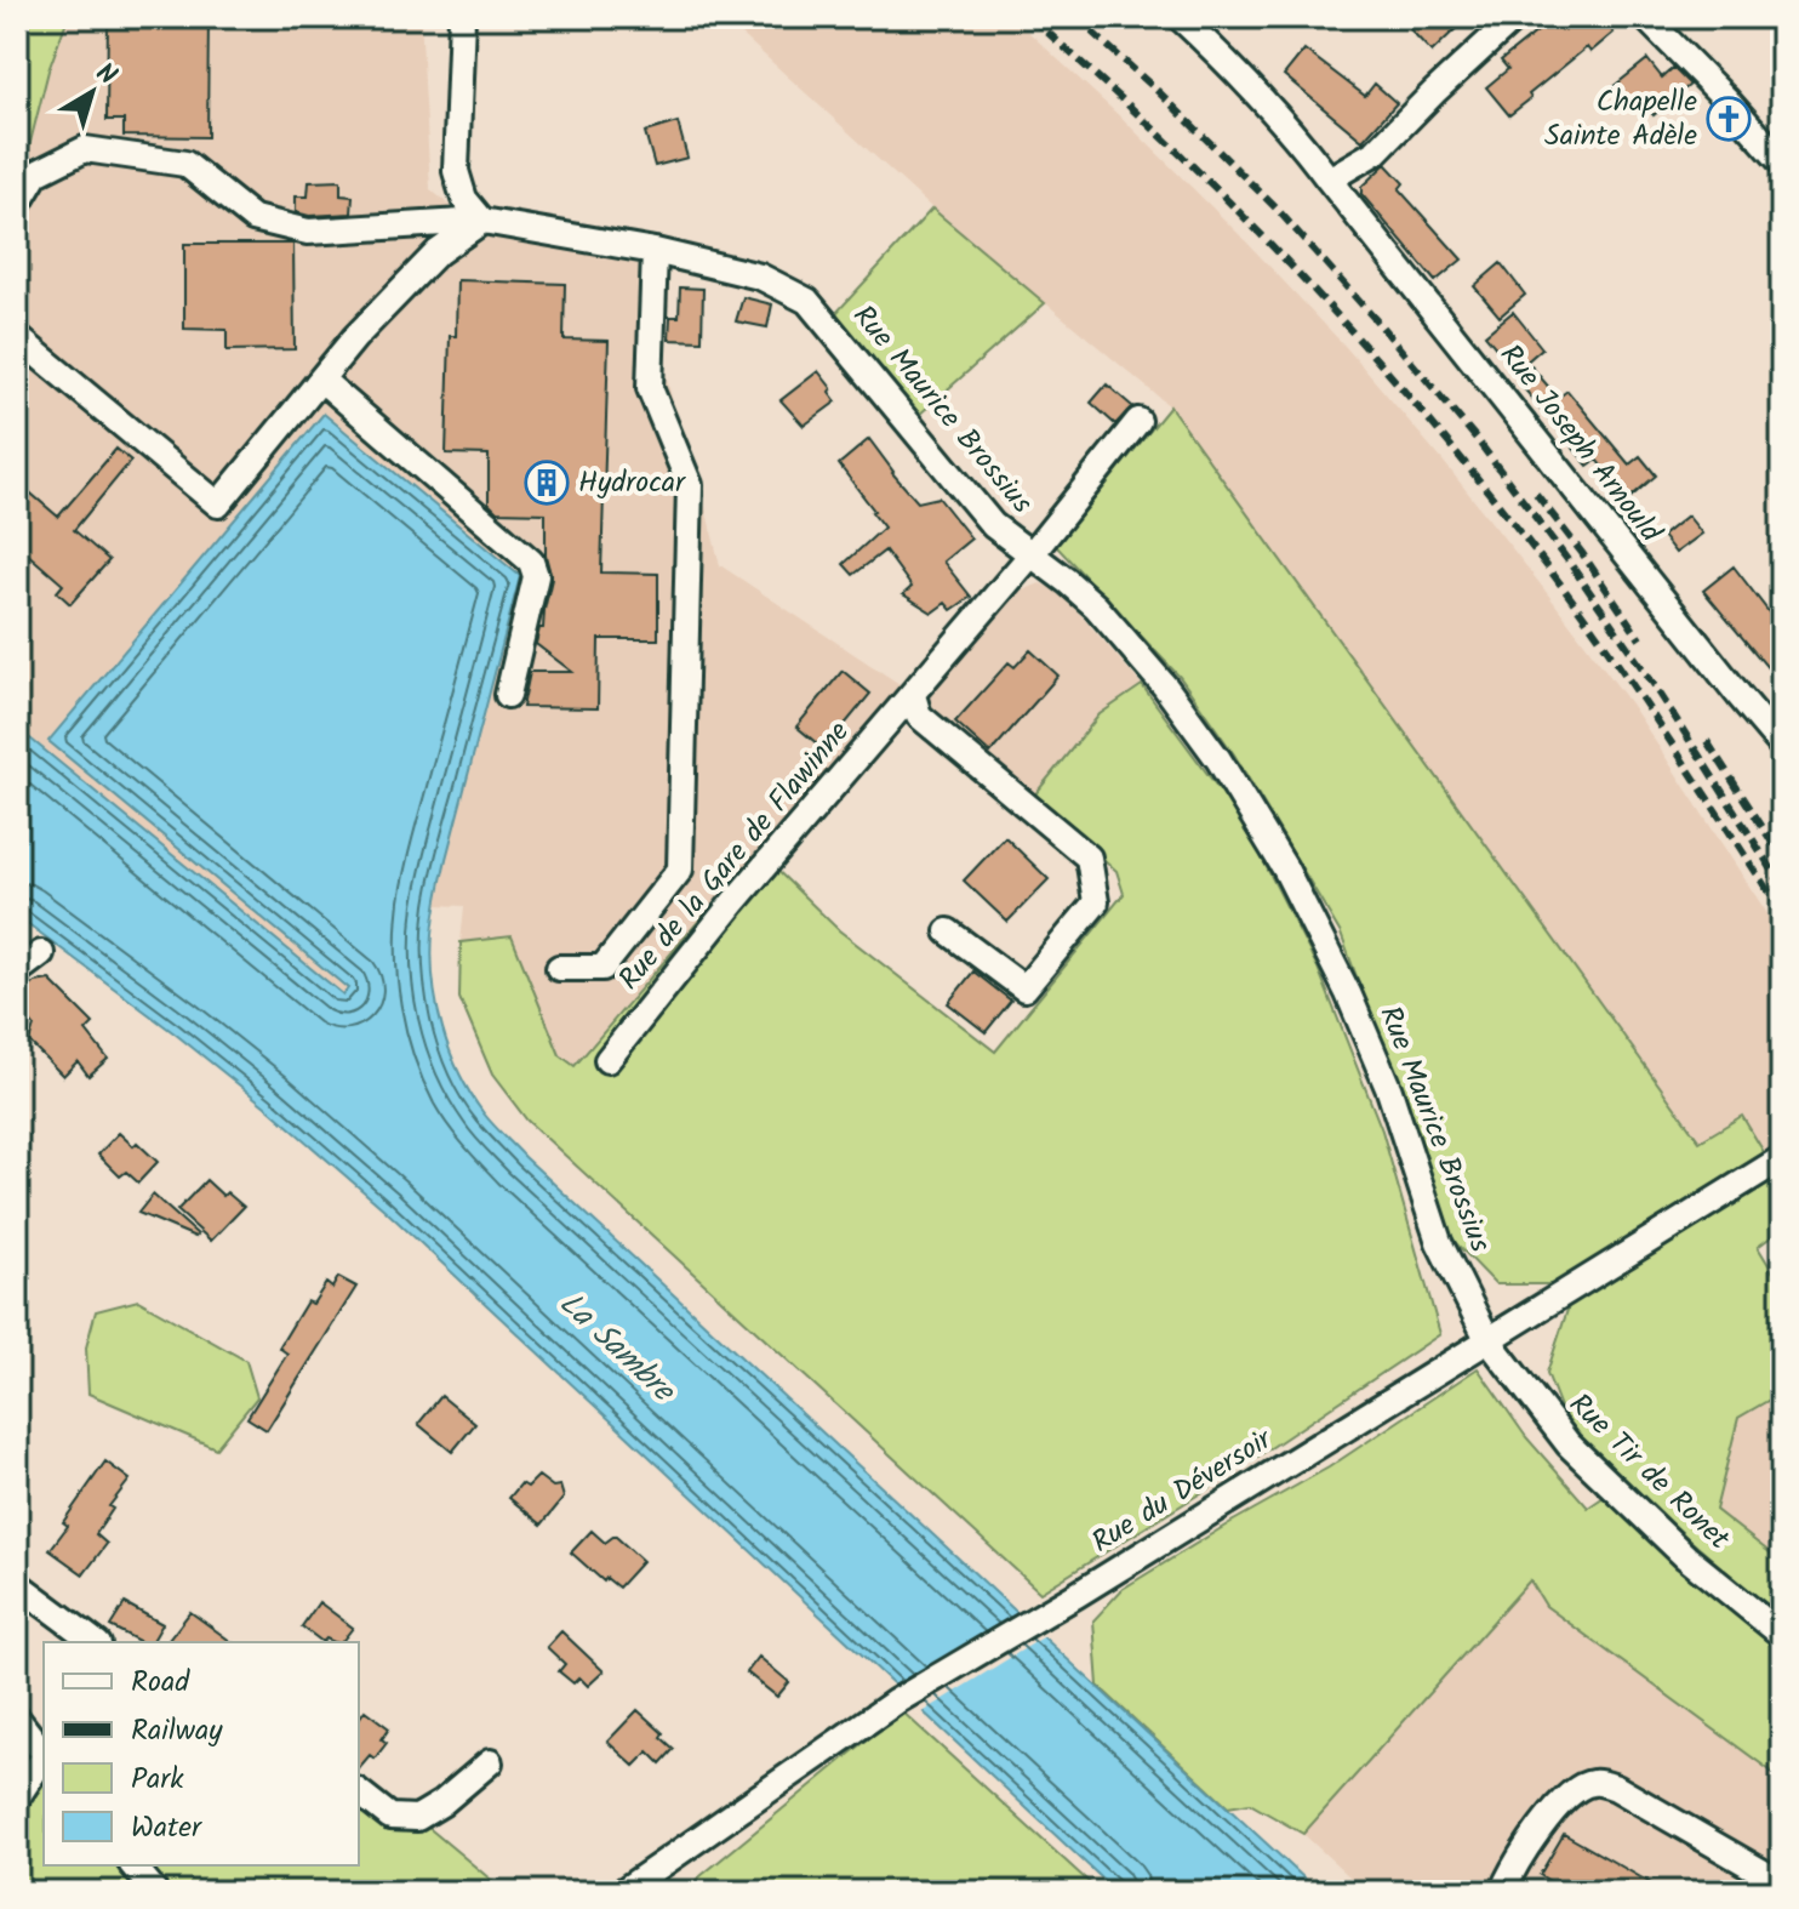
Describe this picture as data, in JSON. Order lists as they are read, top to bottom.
{
  "streets": {
    "street": [
      "Rue Maurice Brossius",
      "Rue Joseph Arnould",
      "Rue de la Gare de Flawinne",
      "Rue Tir de Ronet",
      "Rue du Déversoir"
    ]
  },
  "crossings": [
    ["Rue Maurice Brossius", "Rue de la Gare de Flawinne"],
    ["Rue Maurice Brossius", "Rue Tir de Ronet"],
    ["Rue Maurice Brossius", "Rue du Déversoir"],
    ["Rue Tir de Ronet", "Rue du Déversoir"]
  ],
  "water": ["La Sambre"],
  "places": {
    "church": ["Chapelle Sainte Adèle"],
    "building": ["Hydrocar"]
  },
  "legend": [
    "Road",
    "Railway",
    "Park",
    "Water"
  ],
  "north": "top right"
}
